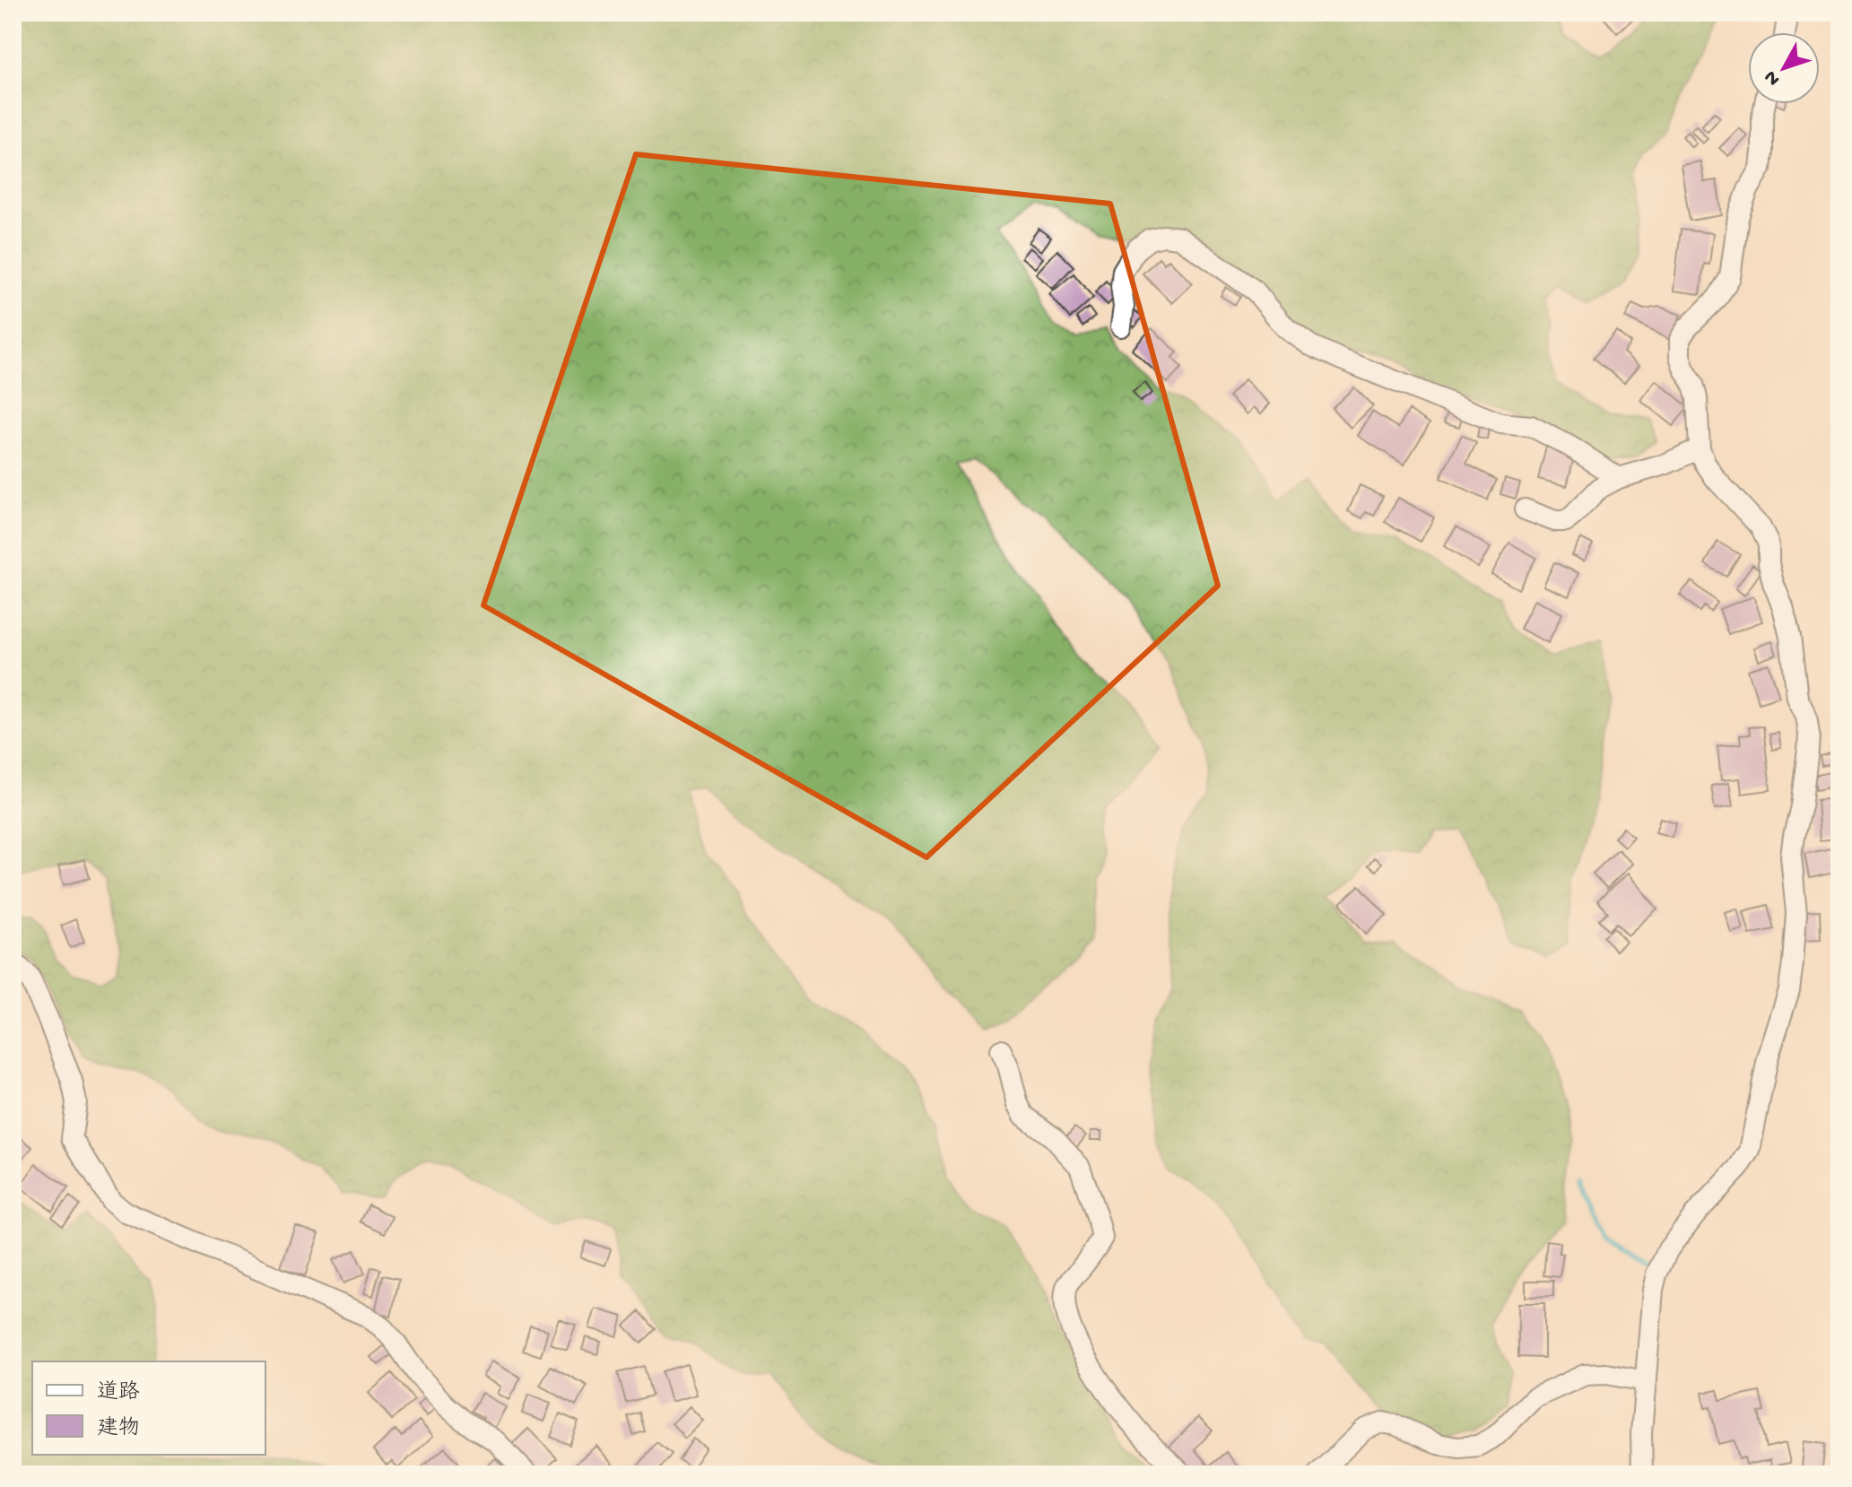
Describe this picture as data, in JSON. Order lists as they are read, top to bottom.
{
  "legend": ["道路", "建物"],
  "north": "bottom left"
}
